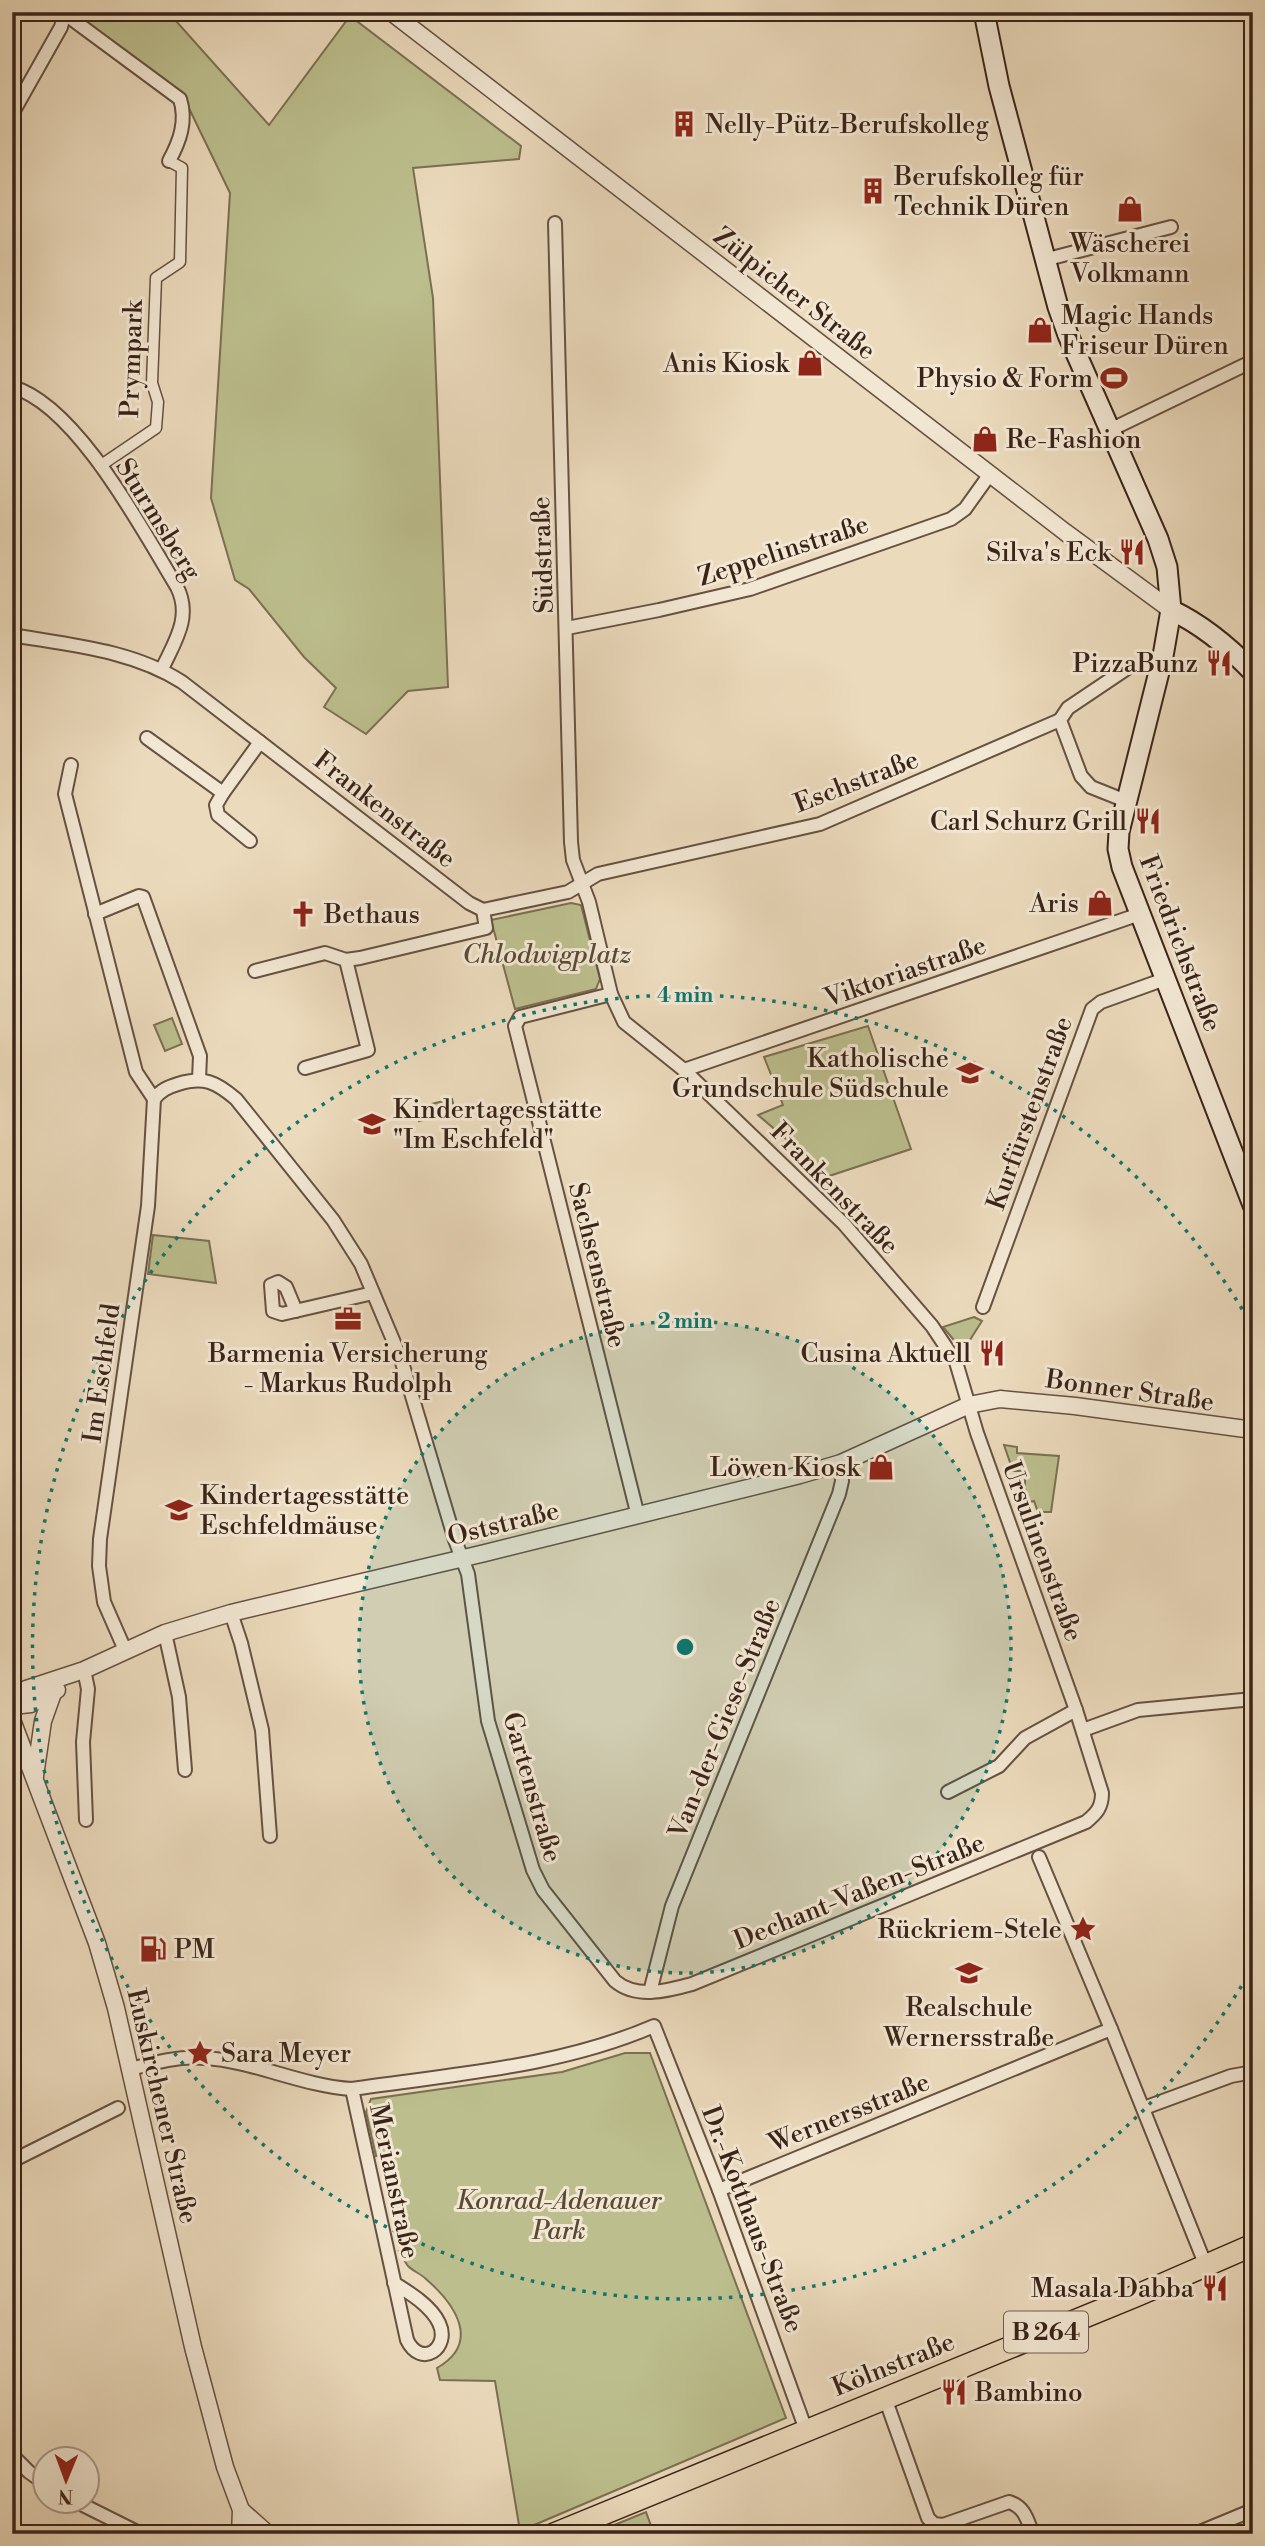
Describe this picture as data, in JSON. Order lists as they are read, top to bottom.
{
  "streets": {
    "main road": ["Friedrichstraße", "B 264", "Kölnstraße"],
    "street": [
      "Zülpicher Straße",
      "Prympark",
      "Sturmsberg",
      "Zeppelinstraße",
      "Südstraße",
      "Eschstraße",
      "Frankenstraße",
      "Viktoriastraße",
      "Kurfürstenstraße",
      "Sachsenstraße",
      "Im Eschfeld",
      "Bonner Straße",
      "Oststraße",
      "Ursulinenstraße",
      "Van-der-Giese-Straße",
      "Gartenstraße",
      "Dechant-Vaßen-Straße",
      "Euskirchener Straße",
      "Wernersstraße",
      "Merianstraße",
      "Dr.-Kotthaus-Straße"
    ]
  },
  "crossings": [
    ["Zülpicher Straße", "Zeppelinstraße"],
    ["Zülpicher Straße", "Friedrichstraße"],
    ["Prympark", "Sturmsberg"],
    ["Sturmsberg", "Frankenstraße"],
    ["Zeppelinstraße", "Südstraße"],
    ["Südstraße", "Eschstraße"],
    ["Frankenstraße", "Viktoriastraße"],
    ["Frankenstraße", "Sachsenstraße"],
    ["Frankenstraße", "Bonner Straße"],
    ["Frankenstraße", "Oststraße"],
    ["Frankenstraße", "Ursulinenstraße"],
    ["Friedrichstraße", "Viktoriastraße"],
    ["Friedrichstraße", "Kurfürstenstraße"],
    ["Sachsenstraße", "Oststraße"],
    ["Im Eschfeld", "Oststraße"],
    ["Bonner Straße", "Oststraße"],
    ["Bonner Straße", "Ursulinenstraße"],
    ["Oststraße", "Ursulinenstraße"],
    ["Oststraße", "Van-der-Giese-Straße"],
    ["Oststraße", "Gartenstraße"],
    ["Ursulinenstraße", "Dechant-Vaßen-Straße"],
    ["Van-der-Giese-Straße", "Dechant-Vaßen-Straße"],
    ["Gartenstraße", "Dechant-Vaßen-Straße"],
    ["Wernersstraße", "Dr.-Kotthaus-Straße"],
    ["Merianstraße", "Dr.-Kotthaus-Straße"],
    ["Dr.-Kotthaus-Straße", "Kölnstraße"]
  ],
  "parks": ["Chlodwigplatz", "Konrad-Adenauer Park"],
  "places": {
    "building": ["Nelly-Pütz-Berufskolleg", "Berufskolleg für Technik Düren"],
    "shop": [
      "Wäscherei Volkmann",
      "Magic Hands Friseur Düren",
      "Anis Kiosk",
      "Re-Fashion",
      "Aris",
      "Löwen Kiosk"
    ],
    "sports": ["Physio & Form"],
    "restaurant": [
      "Silva's Eck",
      "PizzaBunz",
      "Carl Schurz Grill",
      "Cusina Aktuell",
      "Masala Dabba",
      "Bambino"
    ],
    "church": ["Bethaus"],
    "school or university": [
      "Katholische Grundschule Südschule",
      "Kindertagesstätte \"Im Eschfeld\"",
      "Kindertagesstätte Eschfeldmäuse",
      "Realschule Wernersstraße"
    ],
    "office": ["Barmenia Versicherung - Markus Rudolph"],
    "place": ["Rückriem-Stele", "Sara Meyer"],
    "fuel station": ["PM"]
  },
  "north": "bottom",
  "rings": ["4 min", "2 min"]
}
